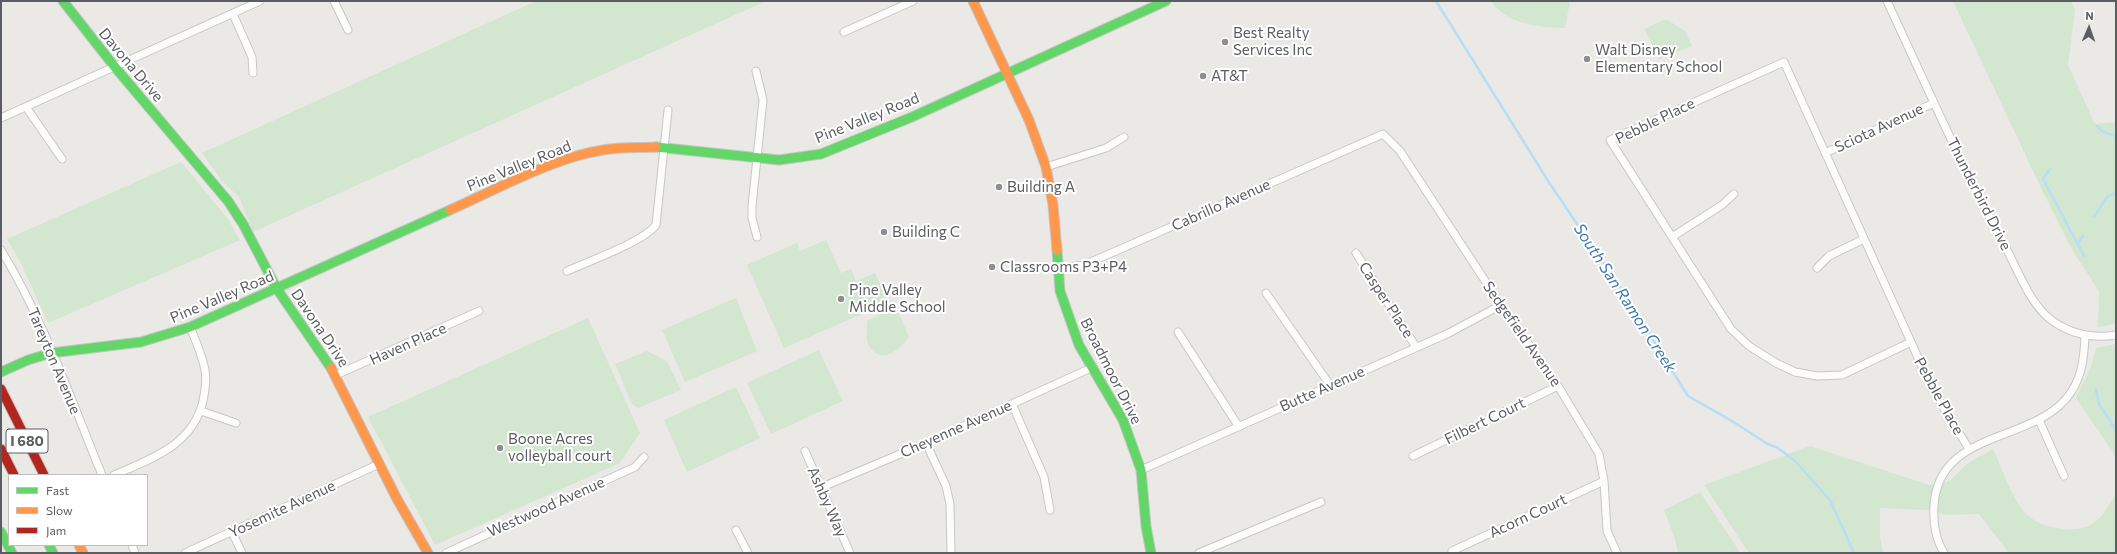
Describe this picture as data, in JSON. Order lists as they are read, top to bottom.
{
  "streets": {
    "main road": [
      "Davona Drive",
      "Pine Valley Road",
      "Broadmoor Drive",
      "I 680"
    ],
    "street": [
      "Pebble Place",
      "Sciota Avenue",
      "Thunderbird Drive",
      "Cabrillo Avenue",
      "Casper Place",
      "Sedgefield Avenue",
      "Haven Place",
      "Tareyton Avenue",
      "Butte Avenue",
      "Filbert Court",
      "Cheyenne Avenue",
      "Ashby Way",
      "Westwood Avenue",
      "Yosemite Avenue",
      "Acorn Court"
    ]
  },
  "crossings": [
    ["Davona Drive", "Pine Valley Road"],
    ["Davona Drive", "Haven Place"],
    ["Davona Drive", "Yosemite Avenue"],
    ["Pine Valley Road", "Tareyton Avenue"],
    ["Pine Valley Road", "Broadmoor Drive"],
    ["Pebble Place", "Sciota Avenue"],
    ["Sciota Avenue", "Thunderbird Drive"],
    ["Cabrillo Avenue", "Sedgefield Avenue"],
    ["Cabrillo Avenue", "Broadmoor Drive"],
    ["Casper Place", "Butte Avenue"],
    ["Sedgefield Avenue", "Butte Avenue"],
    ["Sedgefield Avenue", "Filbert Court"],
    ["Sedgefield Avenue", "Acorn Court"],
    ["Broadmoor Drive", "Butte Avenue"],
    ["Broadmoor Drive", "Cheyenne Avenue"],
    ["Cheyenne Avenue", "Ashby Way"]
  ],
  "water": ["South San Ramon Creek"],
  "places": [
    "Best Realty Services Inc",
    "Walt Disney Elementary School",
    "AT&T",
    "Building A",
    "Building C",
    "Classrooms P3+P4",
    "Pine Valley Middle School",
    "Boone Acres volleyball court"
  ],
  "legend": ["Fast", "Slow", "Jam"],
  "north": "top"
}
